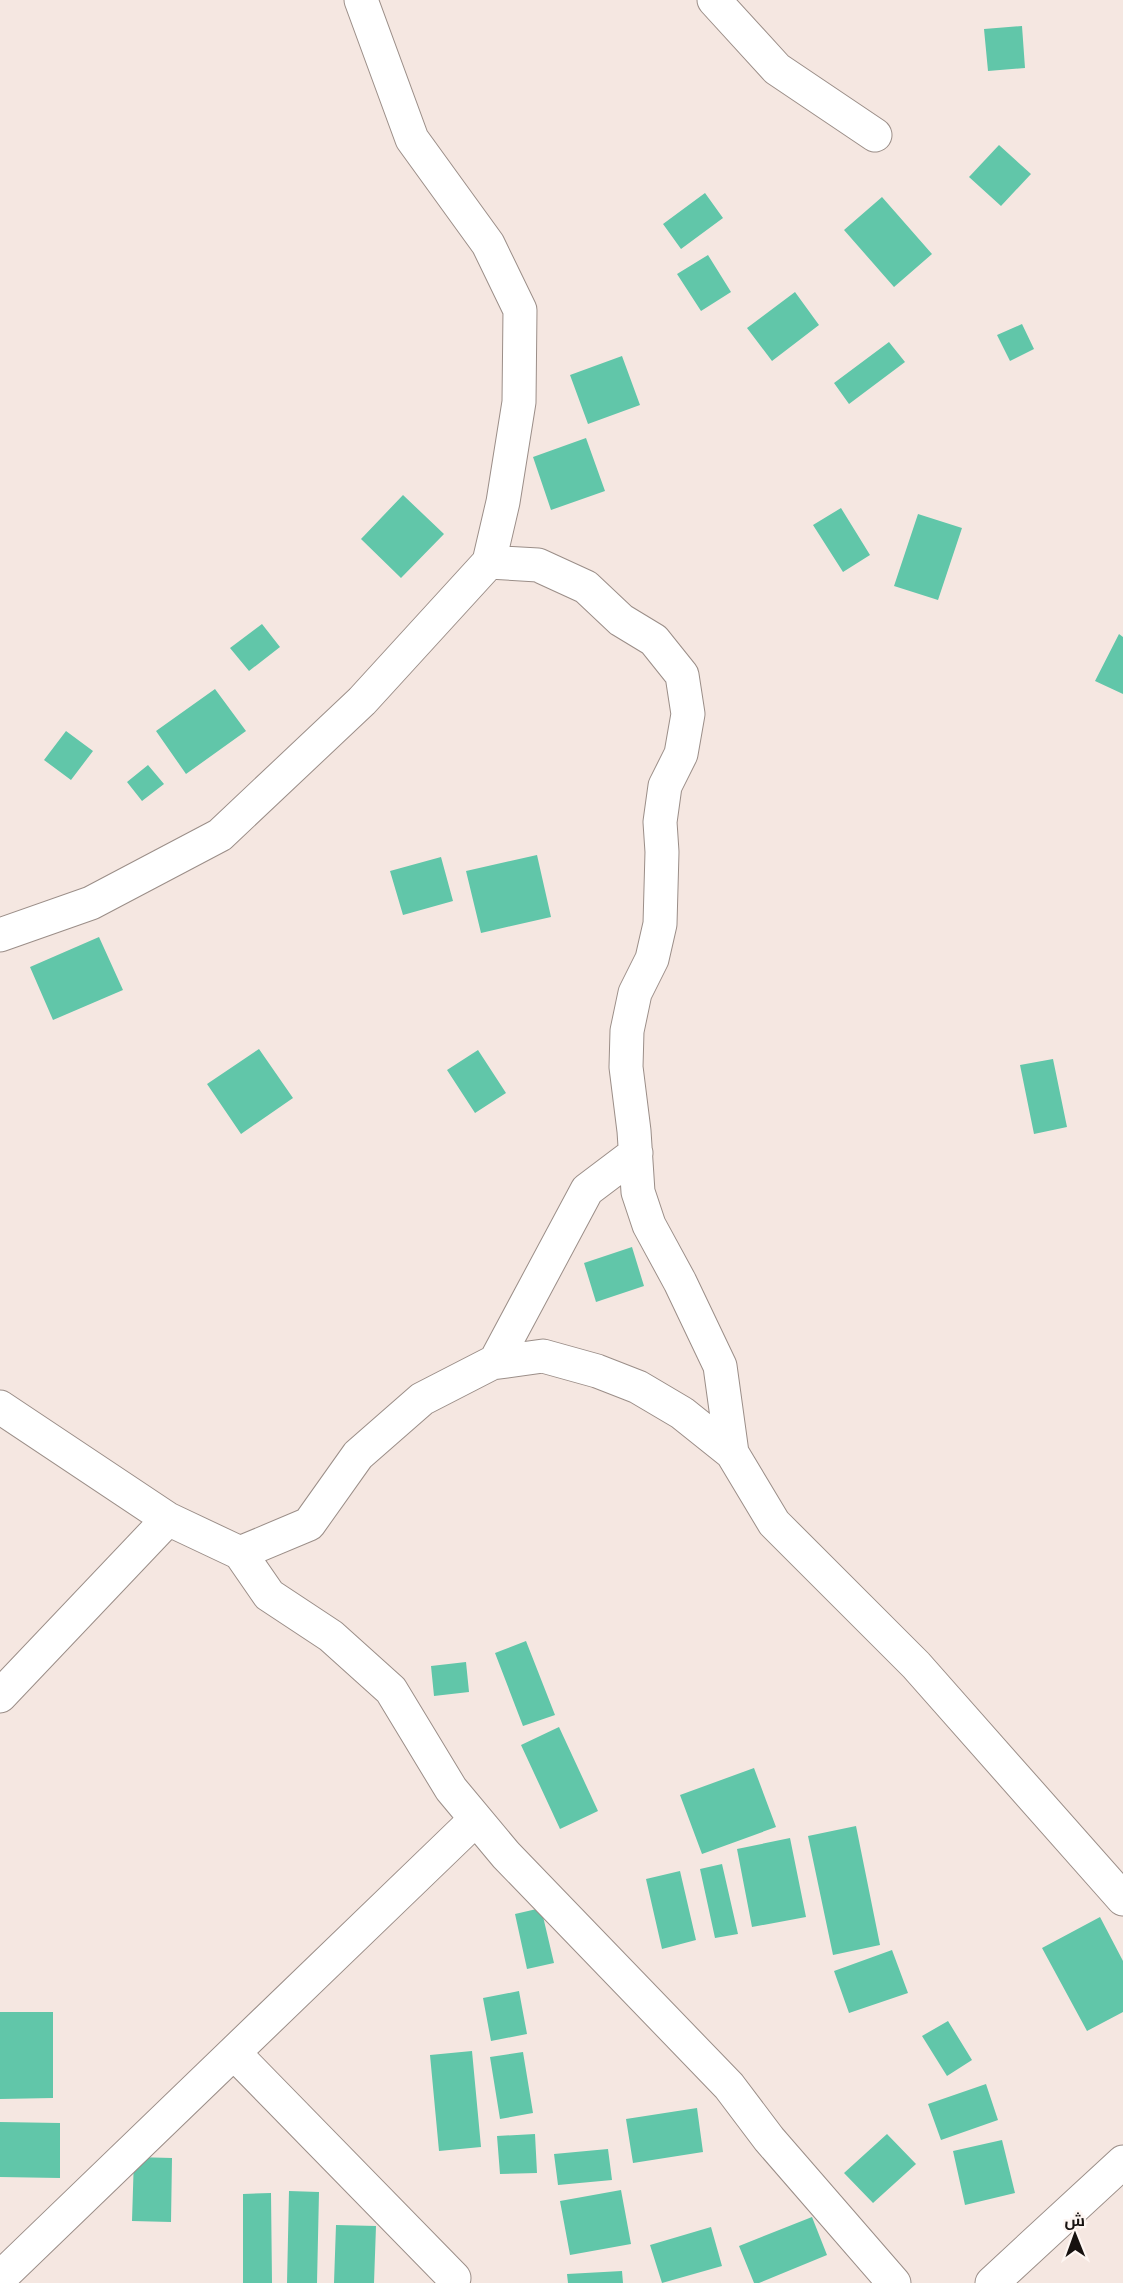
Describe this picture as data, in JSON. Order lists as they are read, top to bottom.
{
  "north": "top"
}
